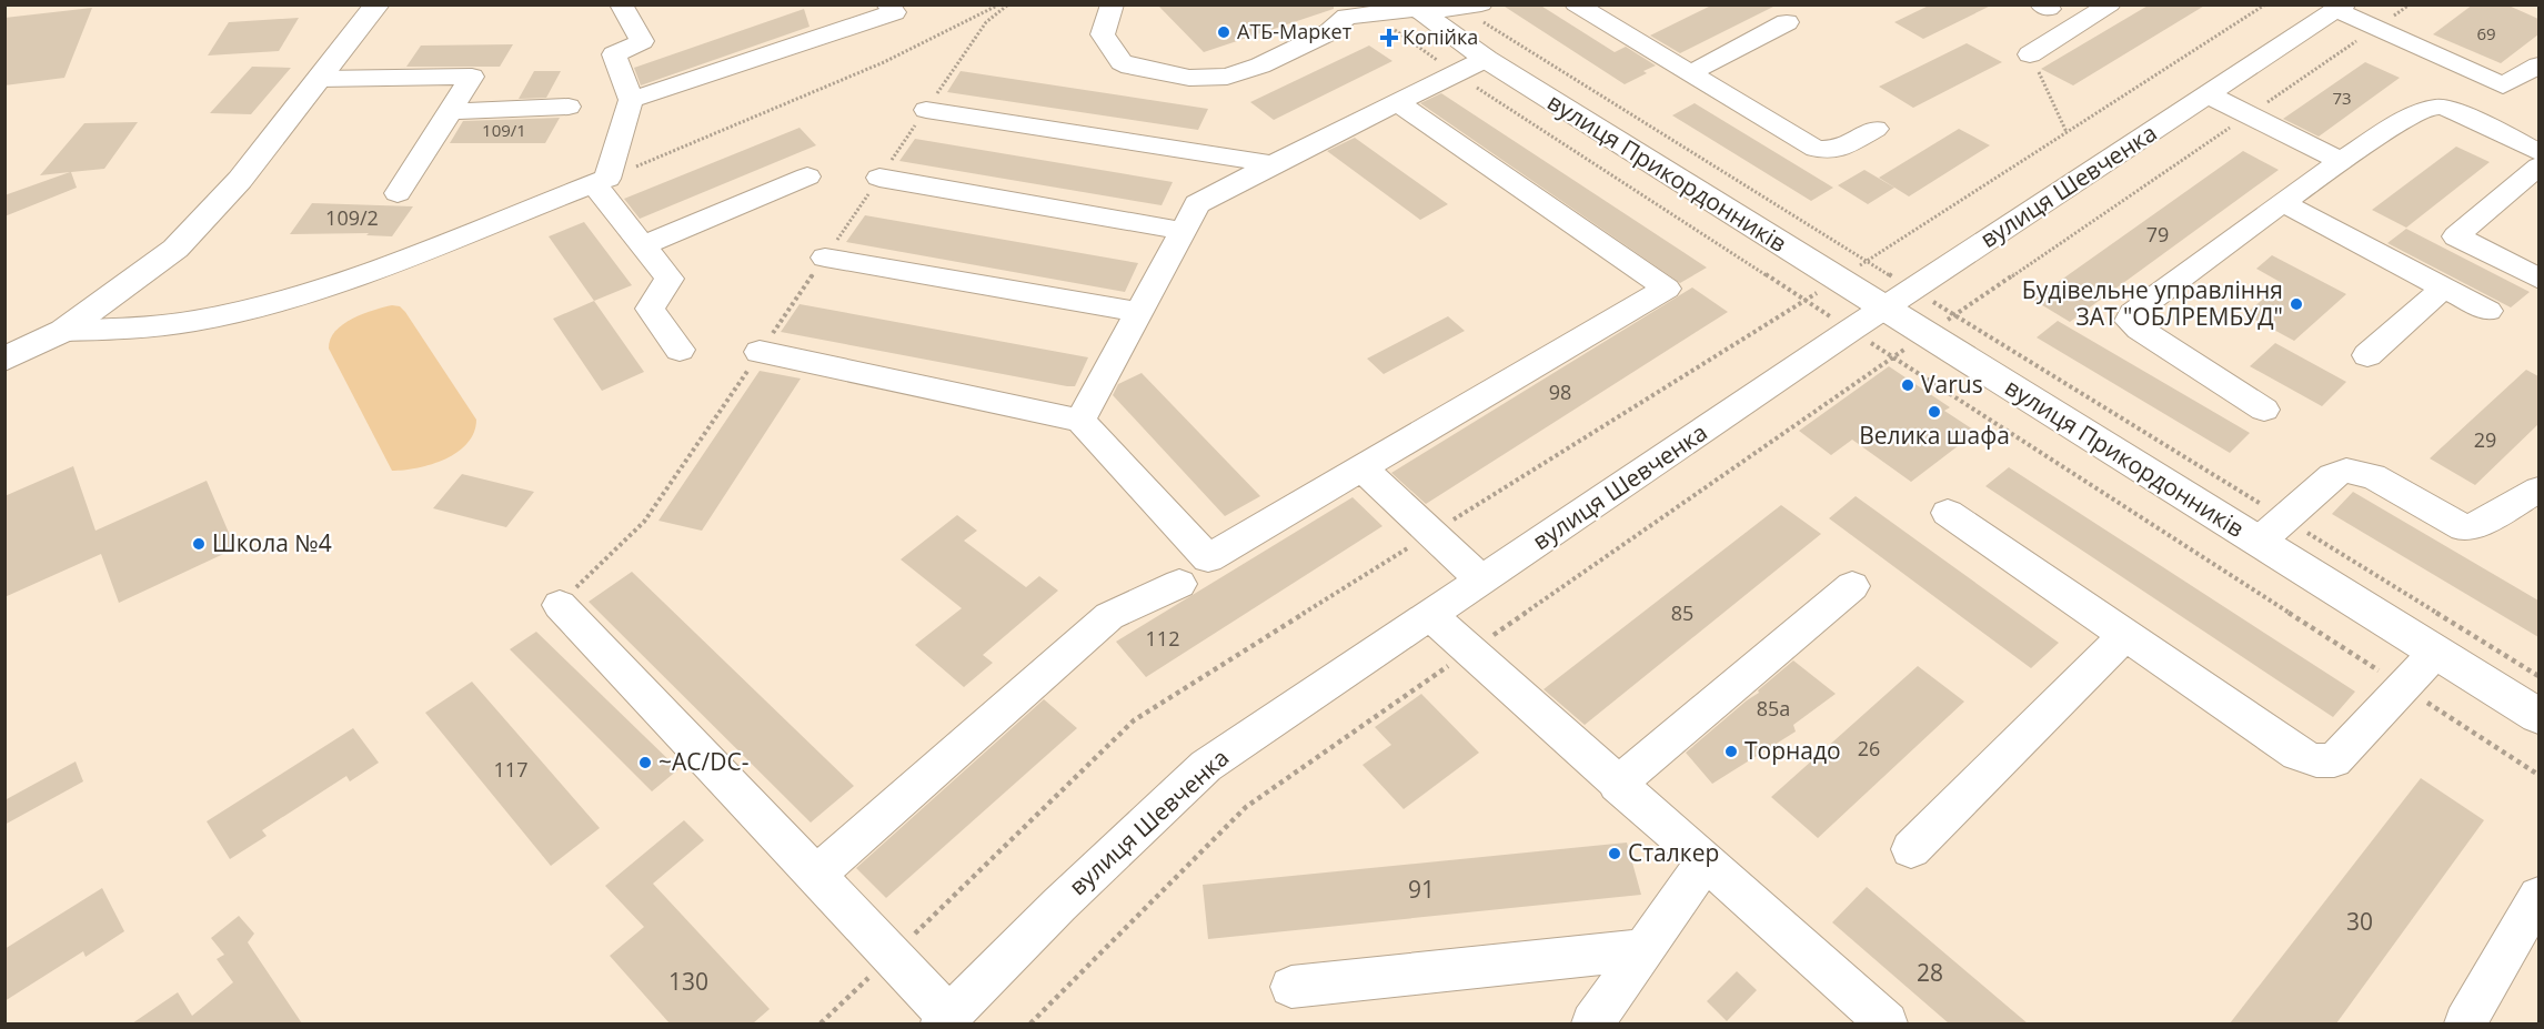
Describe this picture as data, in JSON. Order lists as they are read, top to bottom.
{
  "streets": {
    "main road": ["вулиця Прикордонників"],
    "street": ["вулиця Шевченка"]
  },
  "crossings": [
    ["вулиця Прикордонників", "вулиця Шевченка"]
  ],
  "places": {
    "other": [
      "АТБ-Маркет",
      "Будівельне управління ЗАТ \"ОБЛРЕМБУД\"",
      "Varus",
      "Велика шафа",
      "Школа №4",
      "Торнадо",
      "~AC/DC-",
      "Сталкер"
    ],
    "health": ["Копійка"]
  },
  "house_numbers": [
    "69",
    "73",
    "109/1",
    "109/2",
    "79",
    "98",
    "29",
    "85",
    "112",
    "85а",
    "26",
    "117",
    "91",
    "30",
    "28",
    "130"
  ]
}
